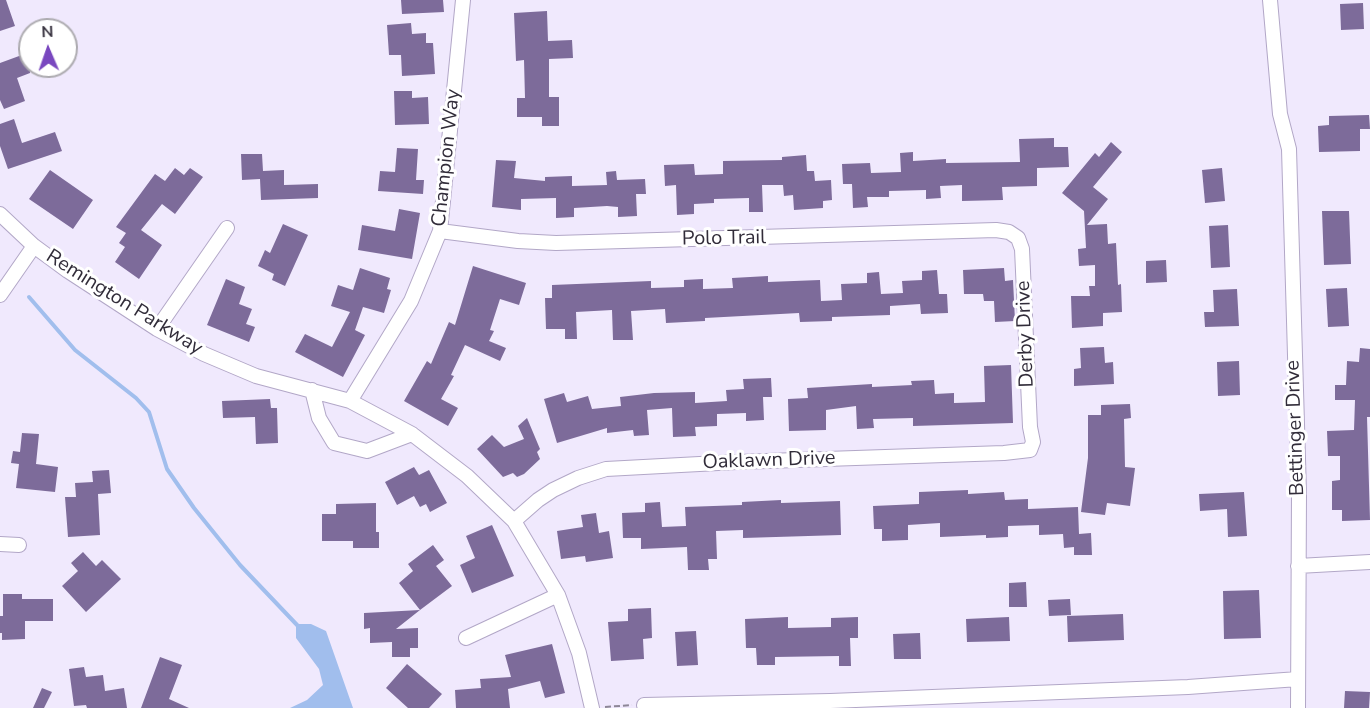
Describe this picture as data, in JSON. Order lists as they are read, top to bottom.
{
  "streets": {
    "street": [
      "Champion Way",
      "Polo Trail",
      "Remington Parkway",
      "Derby Drive",
      "Bettinger Drive",
      "Oaklawn Drive"
    ]
  },
  "crossings": [
    ["Champion Way", "Polo Trail"],
    ["Champion Way", "Remington Parkway"],
    ["Polo Trail", "Derby Drive"],
    ["Remington Parkway", "Oaklawn Drive"],
    ["Derby Drive", "Oaklawn Drive"]
  ],
  "north": "top"
}
